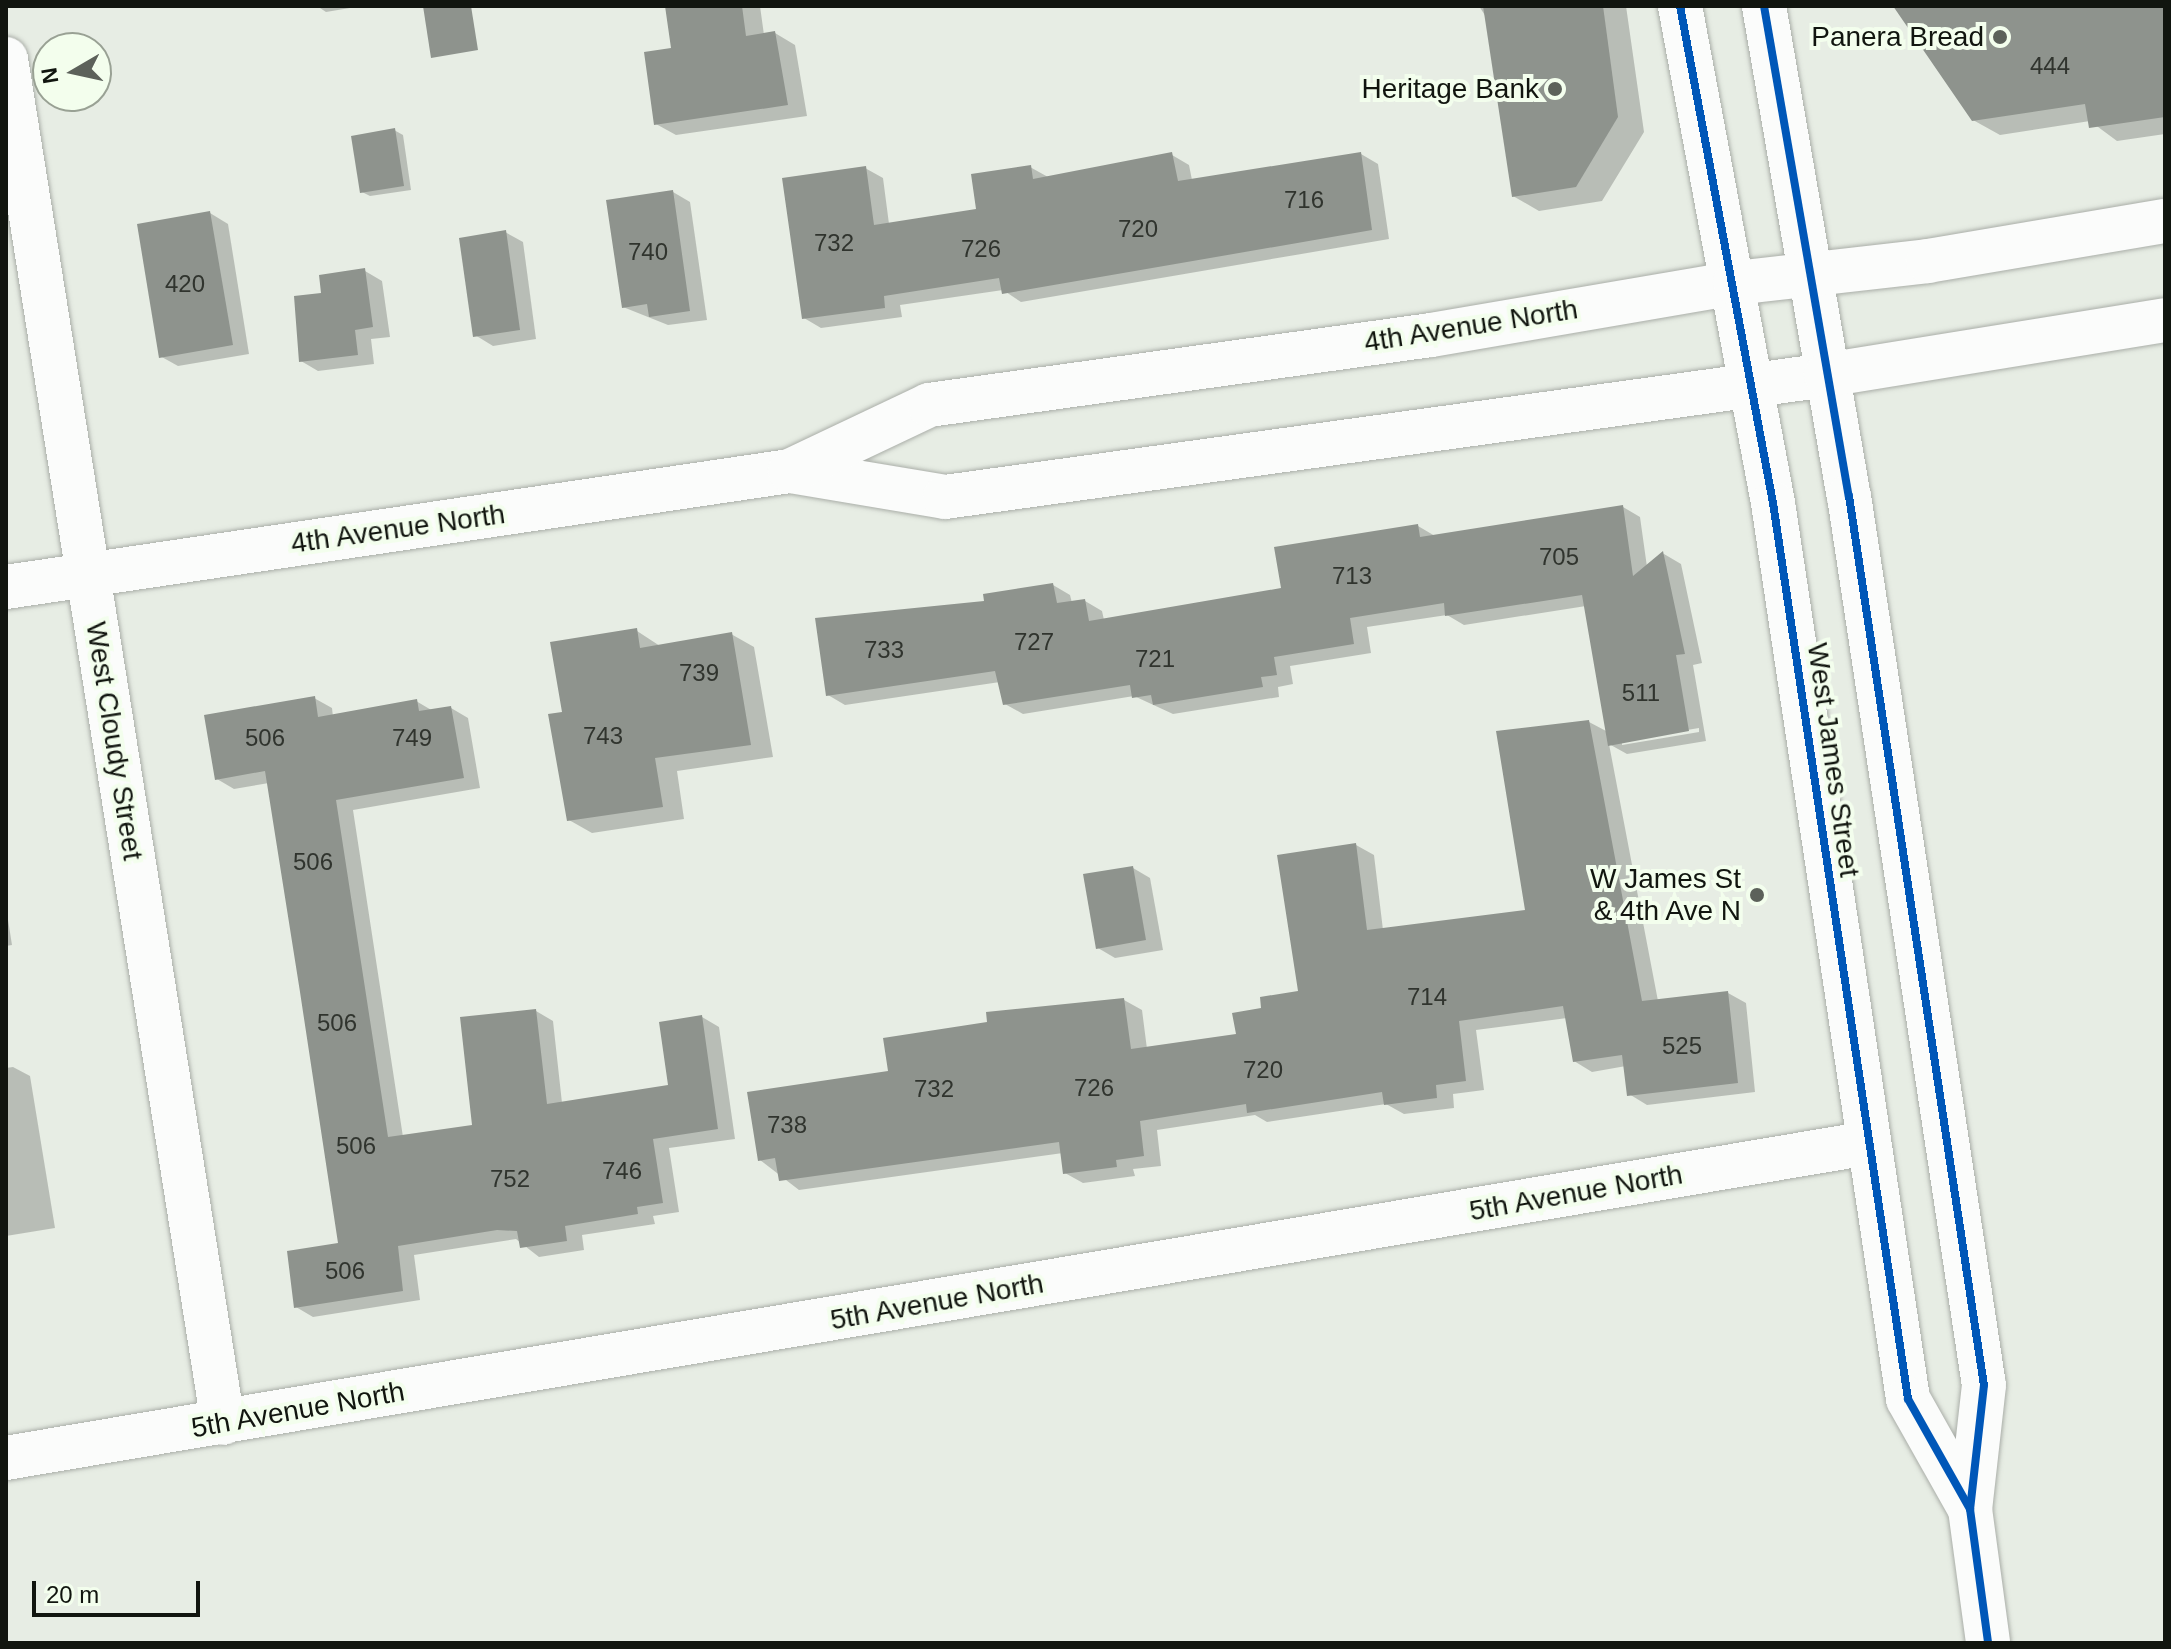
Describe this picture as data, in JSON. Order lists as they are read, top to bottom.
{
  "streets": {
    "street": [
      "4th Avenue North",
      "West Cloudy Street",
      "West James Street",
      "5th Avenue North"
    ]
  },
  "crossings": [
    ["4th Avenue North", "West Cloudy Street"],
    ["4th Avenue North", "West James Street"],
    ["West Cloudy Street", "5th Avenue North"],
    ["West James Street", "5th Avenue North"]
  ],
  "places": ["Panera Bread", "Heritage Bank", "W James St & 4th Ave N"],
  "house_numbers": [
    "444",
    "716",
    "720",
    "732",
    "726",
    "740",
    "420",
    "705",
    "713",
    "727",
    "733",
    "721",
    "739",
    "511",
    "743",
    "506",
    "749",
    "506",
    "714",
    "506",
    "525",
    "720",
    "726",
    "732",
    "738",
    "506",
    "746",
    "752",
    "506"
  ],
  "scale_bar": "20 m",
  "north": "left"
}
